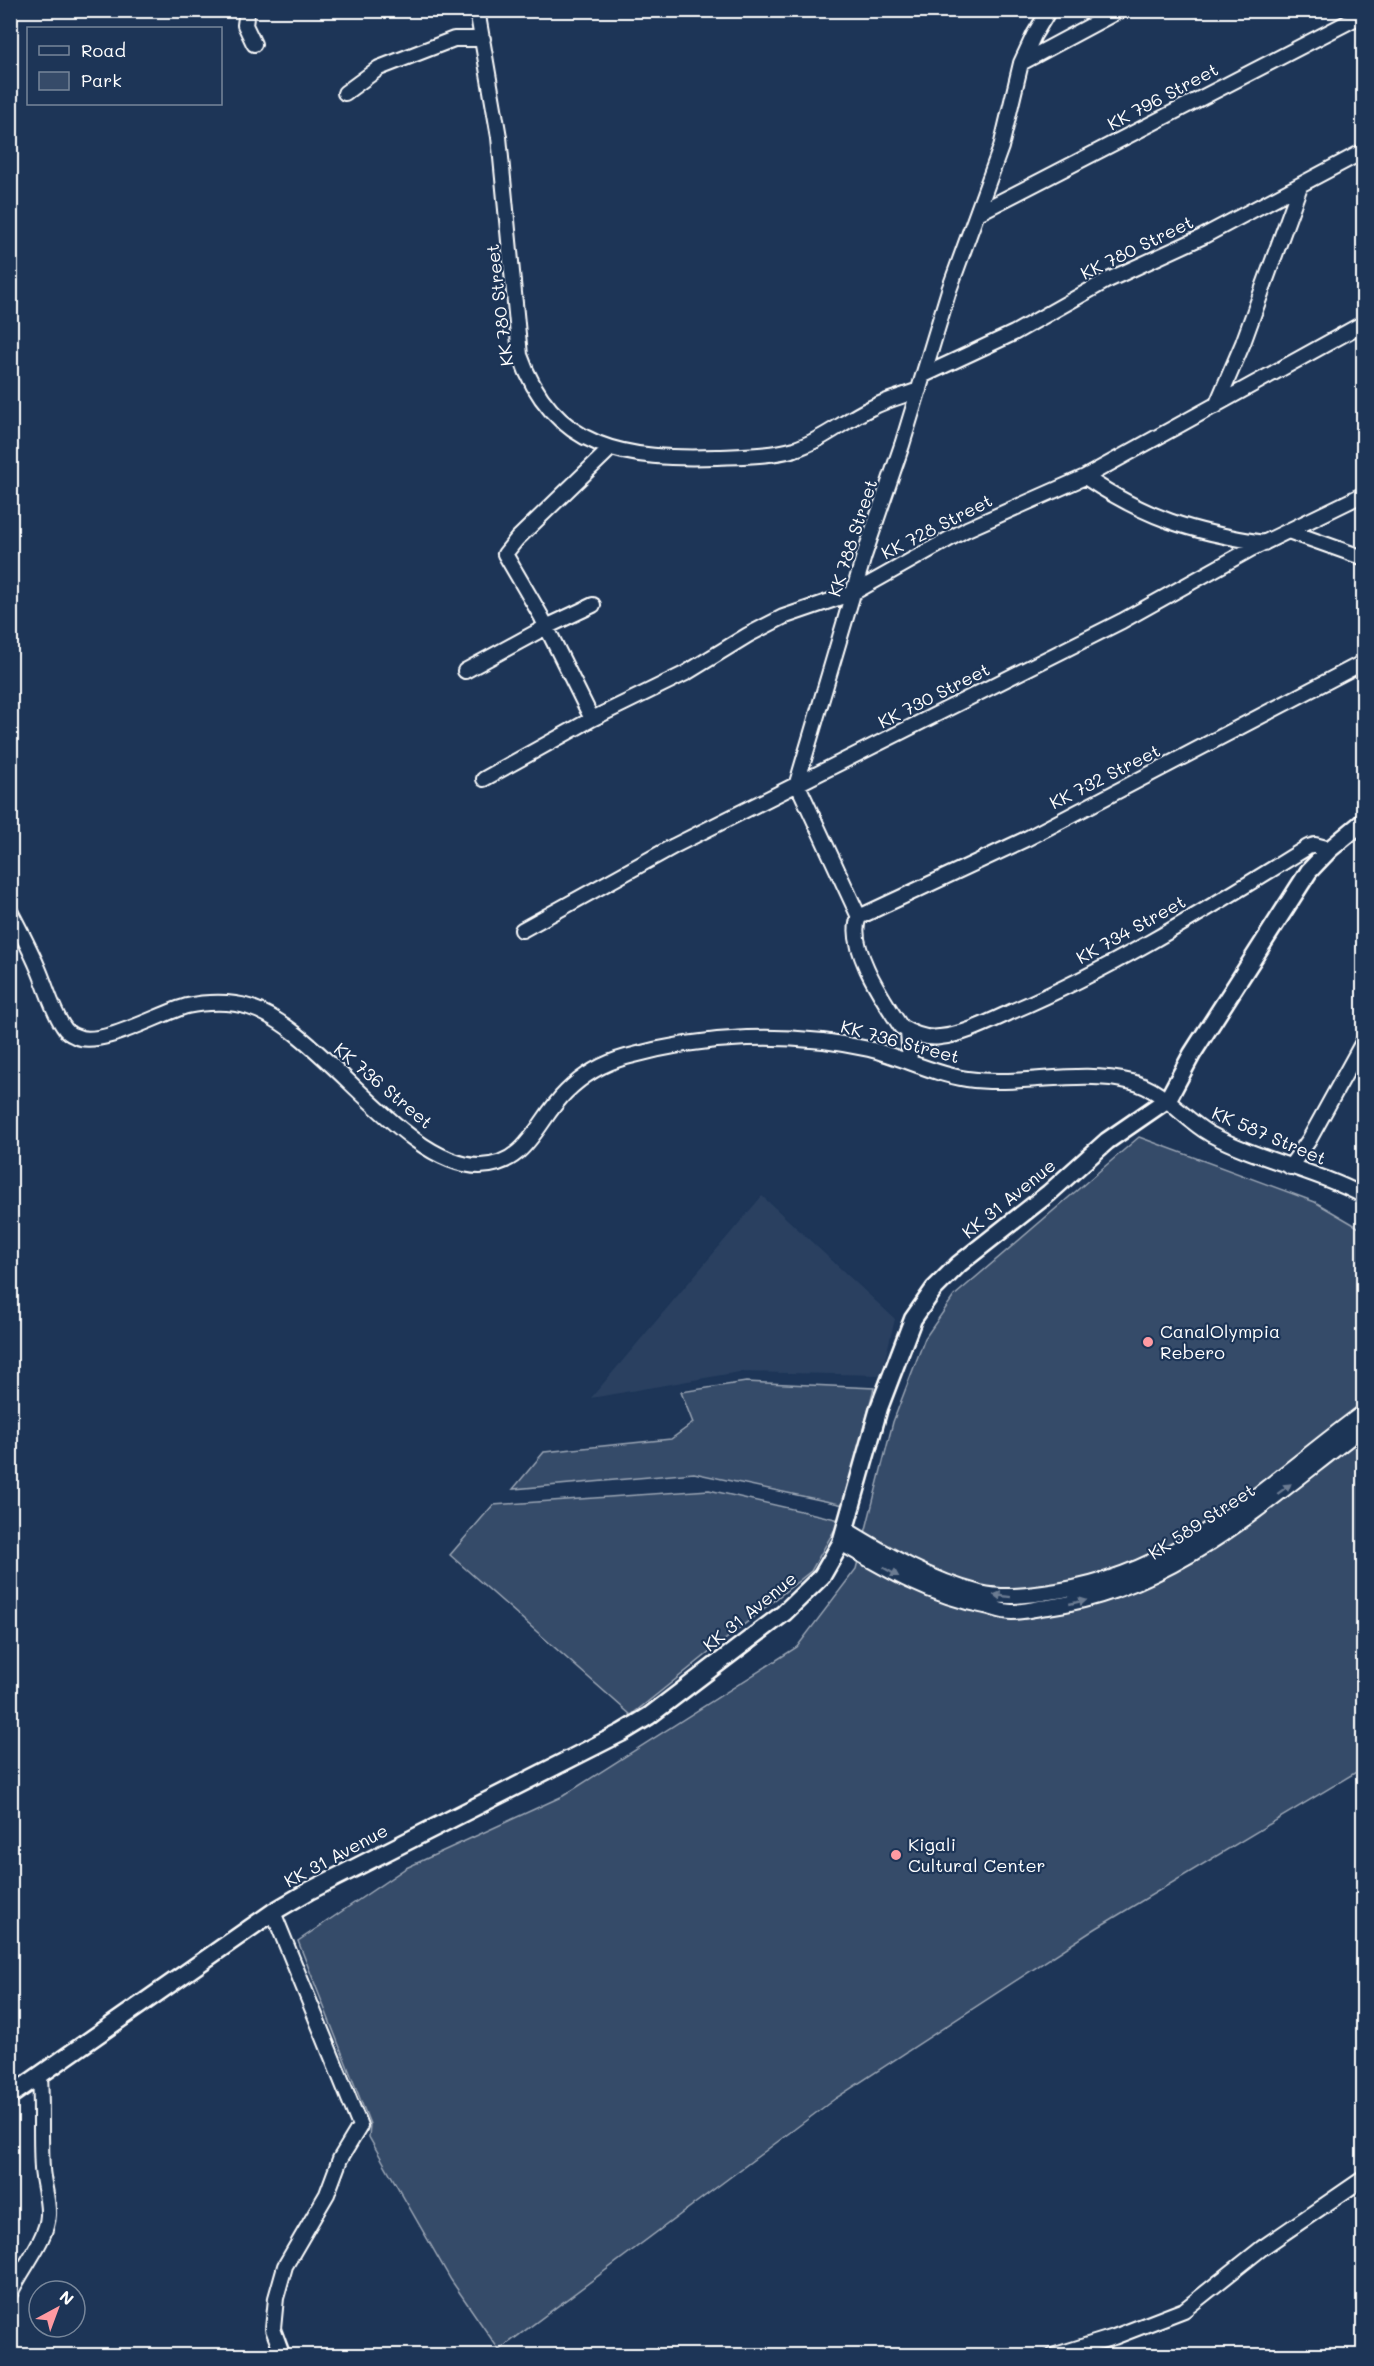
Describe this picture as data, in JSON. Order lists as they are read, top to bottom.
{
  "streets": {
    "main road": ["KK 31 Avenue"],
    "street": [
      "KK 796 Street",
      "KK 780 Street",
      "KK 728 Street",
      "KK 788 Street",
      "KK 730 Street",
      "KK 732 Street",
      "KK 734 Street",
      "KK 736 Street",
      "KK 587 Street",
      "KK 589 Street"
    ]
  },
  "crossings": [
    ["KK 796 Street", "KK 788 Street"],
    ["KK 780 Street", "KK 788 Street"],
    ["KK 728 Street", "KK 788 Street"],
    ["KK 788 Street", "KK 730 Street"],
    ["KK 734 Street", "KK 31 Avenue"],
    ["KK 736 Street", "KK 587 Street"],
    ["KK 736 Street", "KK 31 Avenue"],
    ["KK 587 Street", "KK 31 Avenue"],
    ["KK 31 Avenue", "KK 589 Street"]
  ],
  "places": ["CanalOlympia Rebero", "Kigali Cultural Center"],
  "legend": ["Road", "Park"],
  "north": "top right"
}
